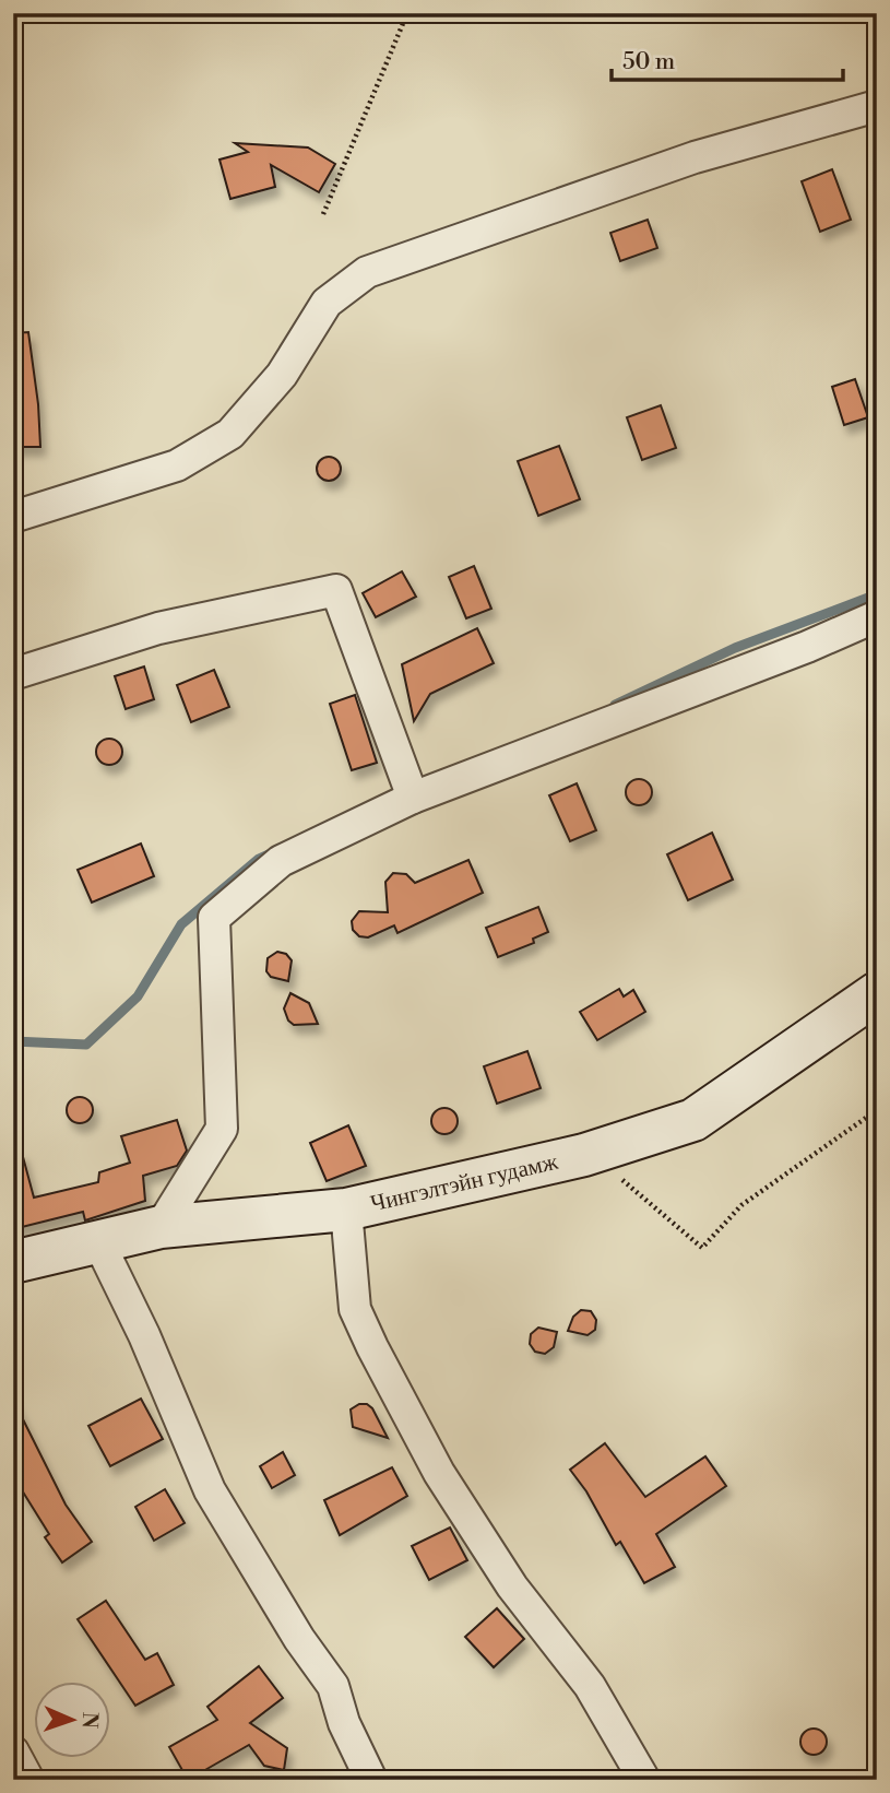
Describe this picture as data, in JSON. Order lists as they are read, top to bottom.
{
  "streets": {
    "main road": ["Чингэлтэйн гудамж"]
  },
  "scale_bar": "50 m",
  "north": "right"
}
